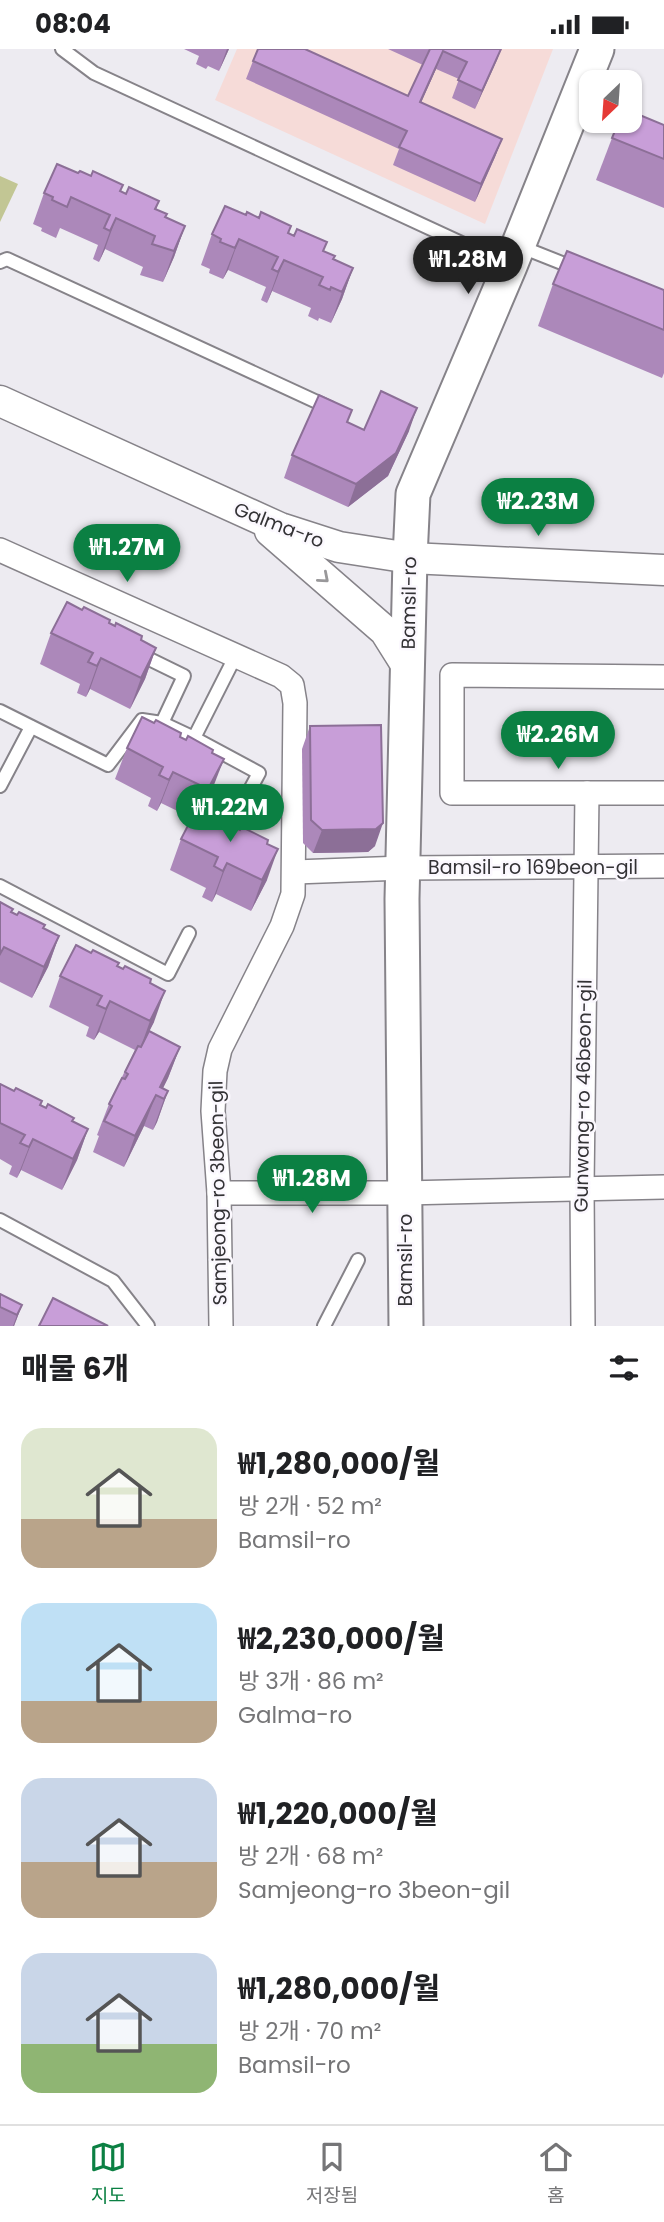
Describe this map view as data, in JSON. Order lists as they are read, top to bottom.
{
  "streets": {
    "main road": ["Bamsil-ro"],
    "street": [
      "Galma-ro",
      "Bamsil-ro 169beon-gil",
      "Gunwang-ro 46beon-gil",
      "Samjeong-ro 3beon-gil"
    ]
  },
  "crossings": [
    ["Galma-ro", "Bamsil-ro"],
    ["Bamsil-ro", "Bamsil-ro 169beon-gil"],
    ["Bamsil-ro", "Samjeong-ro 3beon-gil"],
    ["Bamsil-ro 169beon-gil", "Gunwang-ro 46beon-gil"],
    ["Bamsil-ro 169beon-gil", "Samjeong-ro 3beon-gil"]
  ],
  "north": "bottom left",
  "page": {
    "status": "08:04",
    "price": [
      "₩1.28M",
      "₩2.23M",
      "₩1.27M",
      "₩2.26M",
      "₩1.22M",
      "₩1.28M"
    ],
    "heading": "매물 6개",
    "list": [
      {
        "name": "₩1,280,000/월",
        "note": "방 2개 · 52 m² · Bamsil-ro"
      },
      {
        "name": "₩2,230,000/월",
        "note": "방 3개 · 86 m² · Galma-ro"
      },
      {
        "name": "₩1,220,000/월",
        "note": "방 2개 · 68 m² · Samjeong-ro 3beon-gil"
      },
      {
        "name": "₩1,280,000/월",
        "note": "방 2개 · 70 m² · Bamsil-ro"
      }
    ],
    "tabs": ["지도", "저장됨", "홈"]
  }
}
